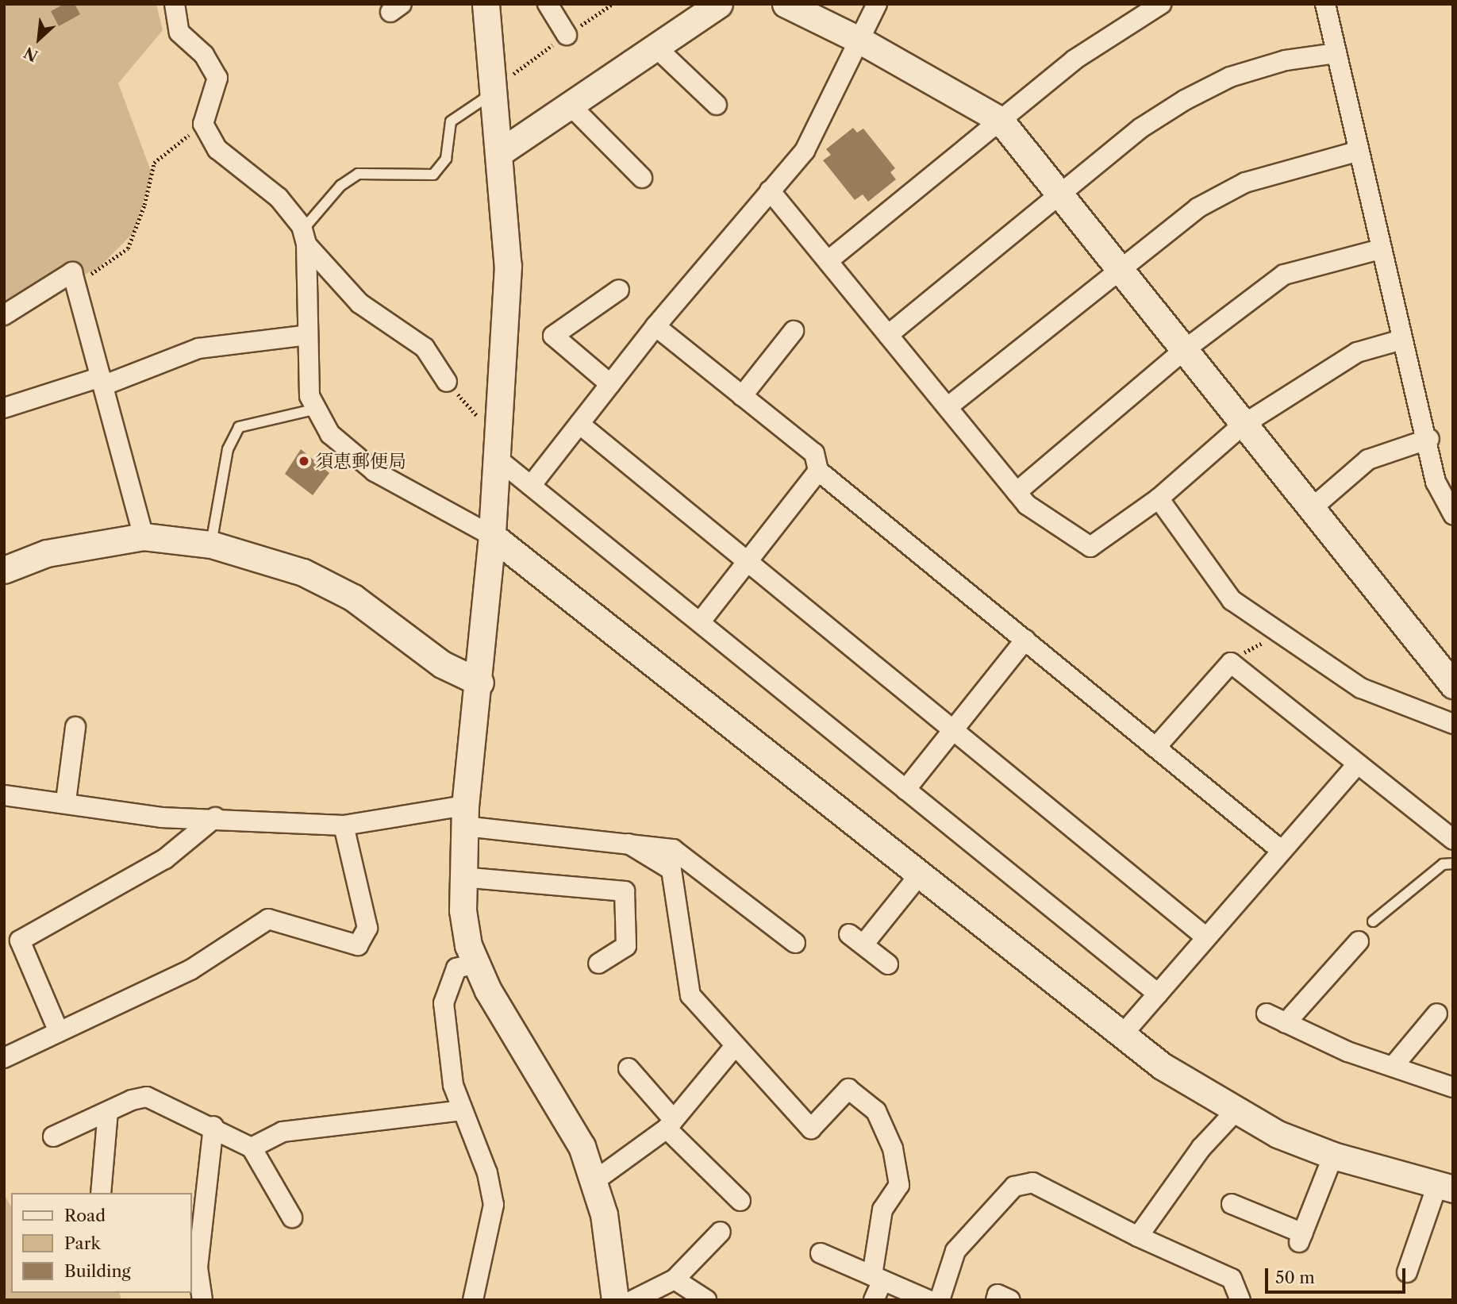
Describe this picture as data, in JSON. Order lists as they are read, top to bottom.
{
  "places": ["須恵郵便局"],
  "legend": ["Road", "Park", "Building"],
  "scale_bar": "50 m",
  "north": "bottom left"
}
